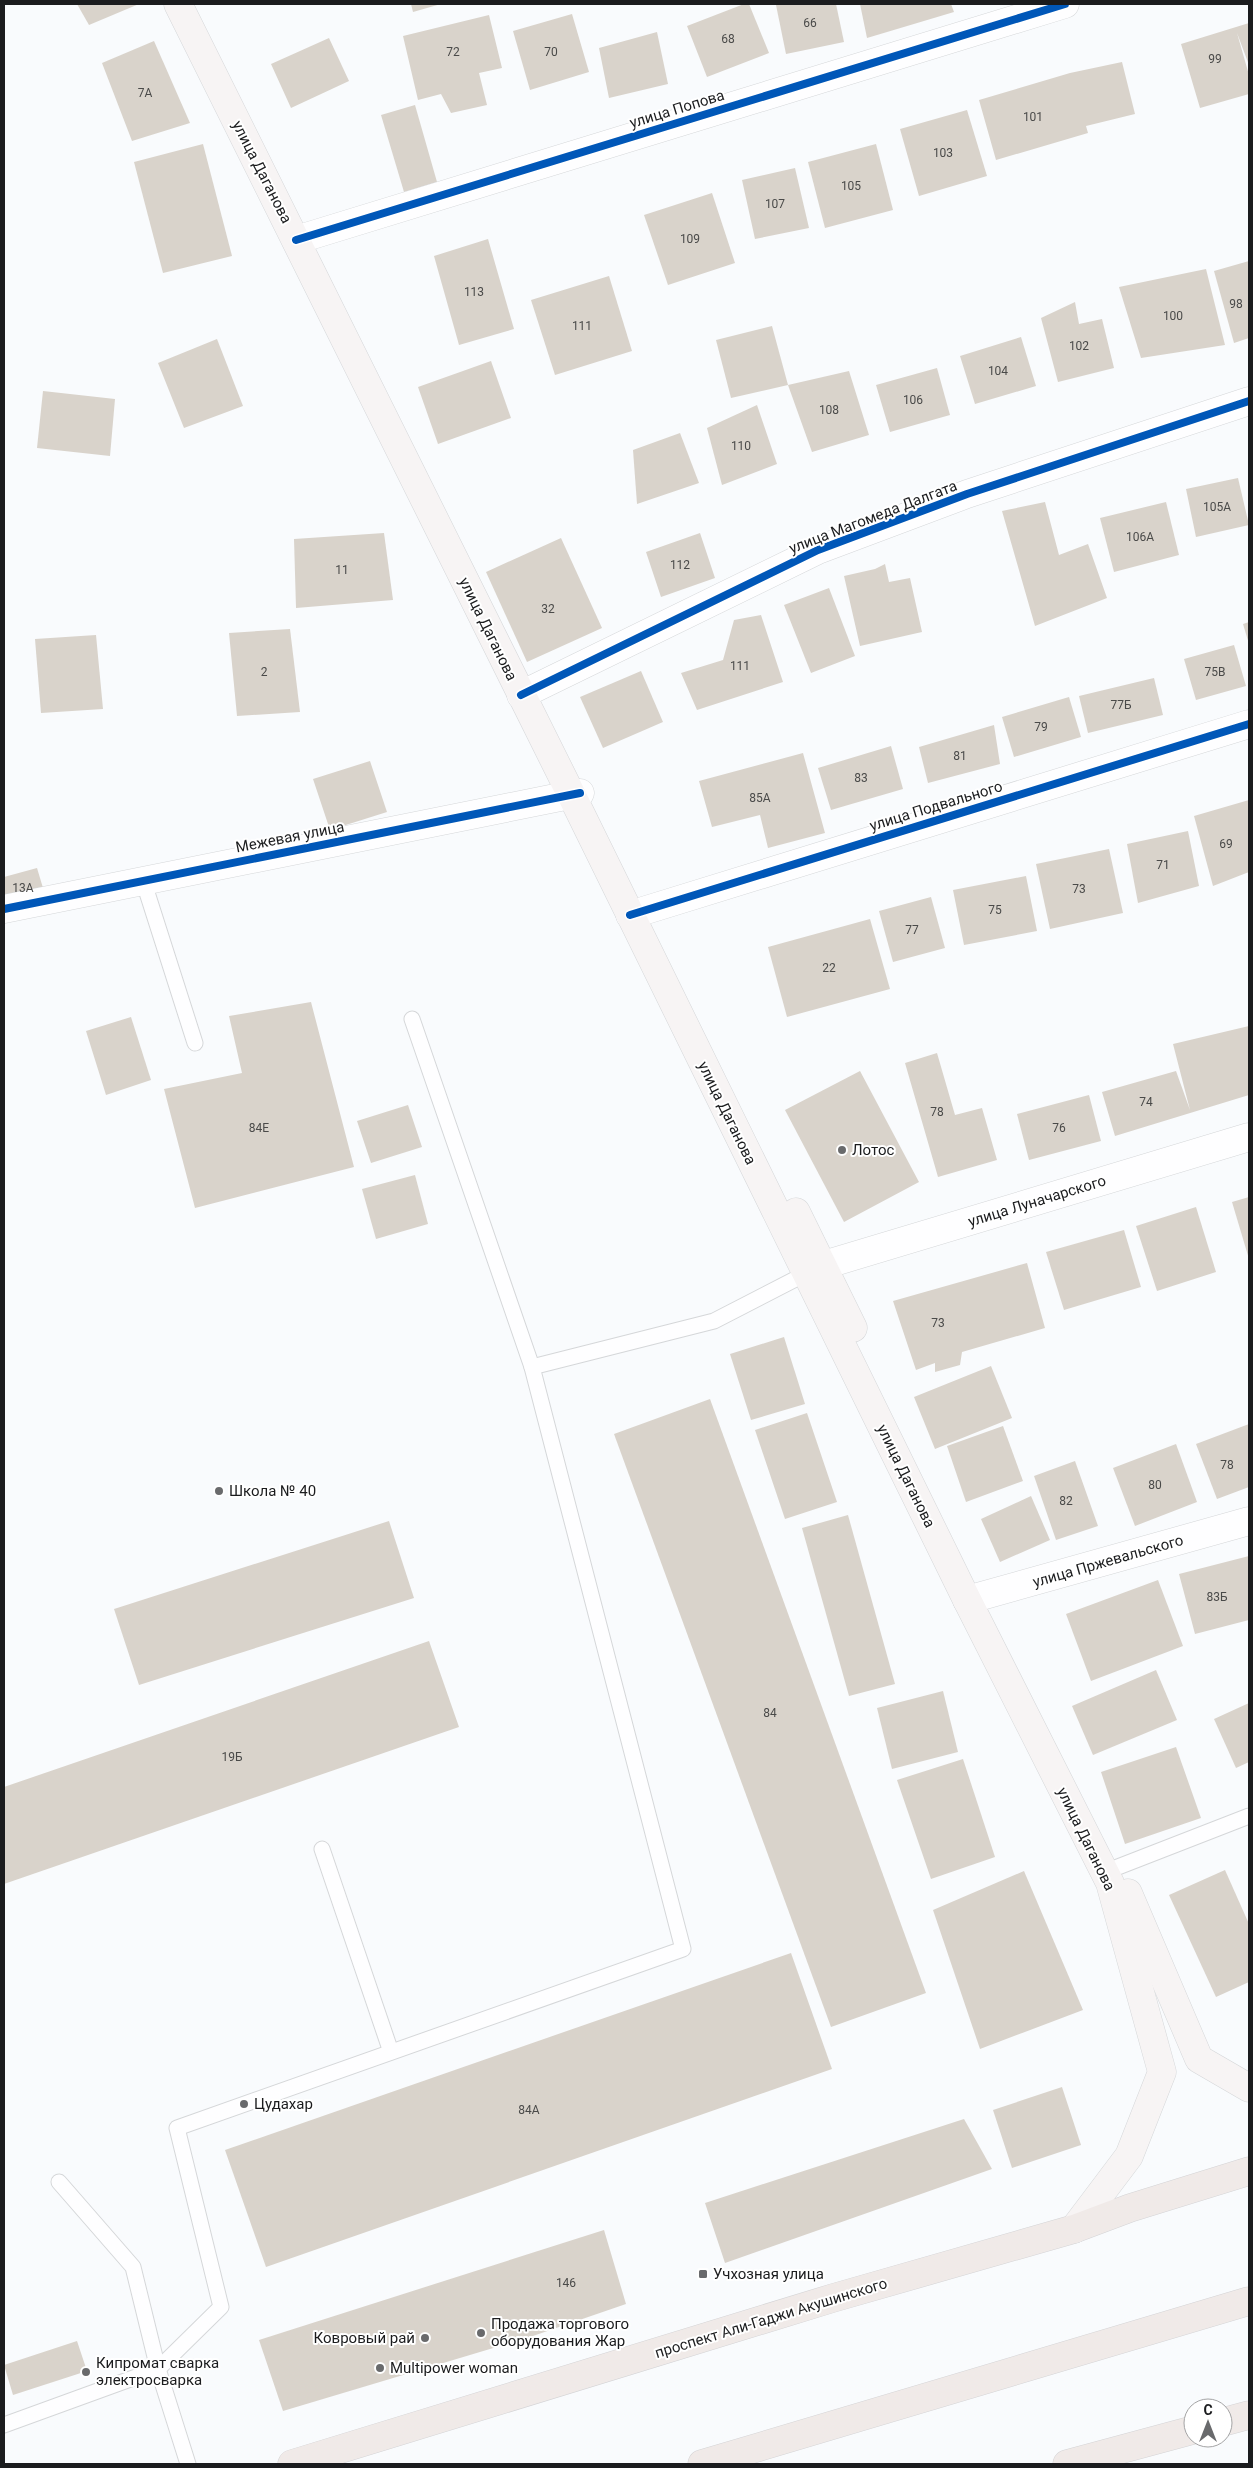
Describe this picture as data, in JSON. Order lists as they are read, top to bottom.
{
  "streets": {
    "main road": ["улица Даганова", "проспект Али-Гаджи Акушинского"],
    "street": [
      "улица Попова",
      "улица Магомеда Далгата",
      "улица Подвального",
      "Межевая улица",
      "улица Луначарского",
      "улица Пржевальского"
    ]
  },
  "crossings": [
    ["улица Попова", "улица Даганова"],
    ["улица Даганова", "улица Магомеда Далгата"],
    ["улица Даганова", "улица Подвального"],
    ["улица Даганова", "Межевая улица"],
    ["улица Даганова", "улица Луначарского"],
    ["улица Даганова", "улица Пржевальского"],
    ["улица Даганова", "проспект Али-Гаджи Акушинского"]
  ],
  "places": {
    "other": [
      "Лотос",
      "Школа № 40",
      "Цудахар",
      "Продажа торгового оборудования Жар",
      "Ковровый рай",
      "Multipower woman",
      "Кипромат сварка электросварка"
    ],
    "transit": ["Учхозная улица"]
  },
  "house_numbers": [
    "66",
    "68",
    "72",
    "70",
    "99",
    "7А",
    "101",
    "103",
    "105",
    "107",
    "109",
    "113",
    "98",
    "100",
    "111",
    "102",
    "104",
    "106",
    "108",
    "110",
    "105А",
    "106А",
    "112",
    "11",
    "32",
    "111",
    "2",
    "75В",
    "77Б",
    "79",
    "81",
    "83",
    "85А",
    "69",
    "71",
    "13А",
    "73",
    "75",
    "77",
    "22",
    "74",
    "78",
    "84Е",
    "76",
    "73",
    "78",
    "80",
    "82",
    "83Б",
    "84",
    "19Б",
    "84А",
    "146"
  ],
  "north": "top"
}
